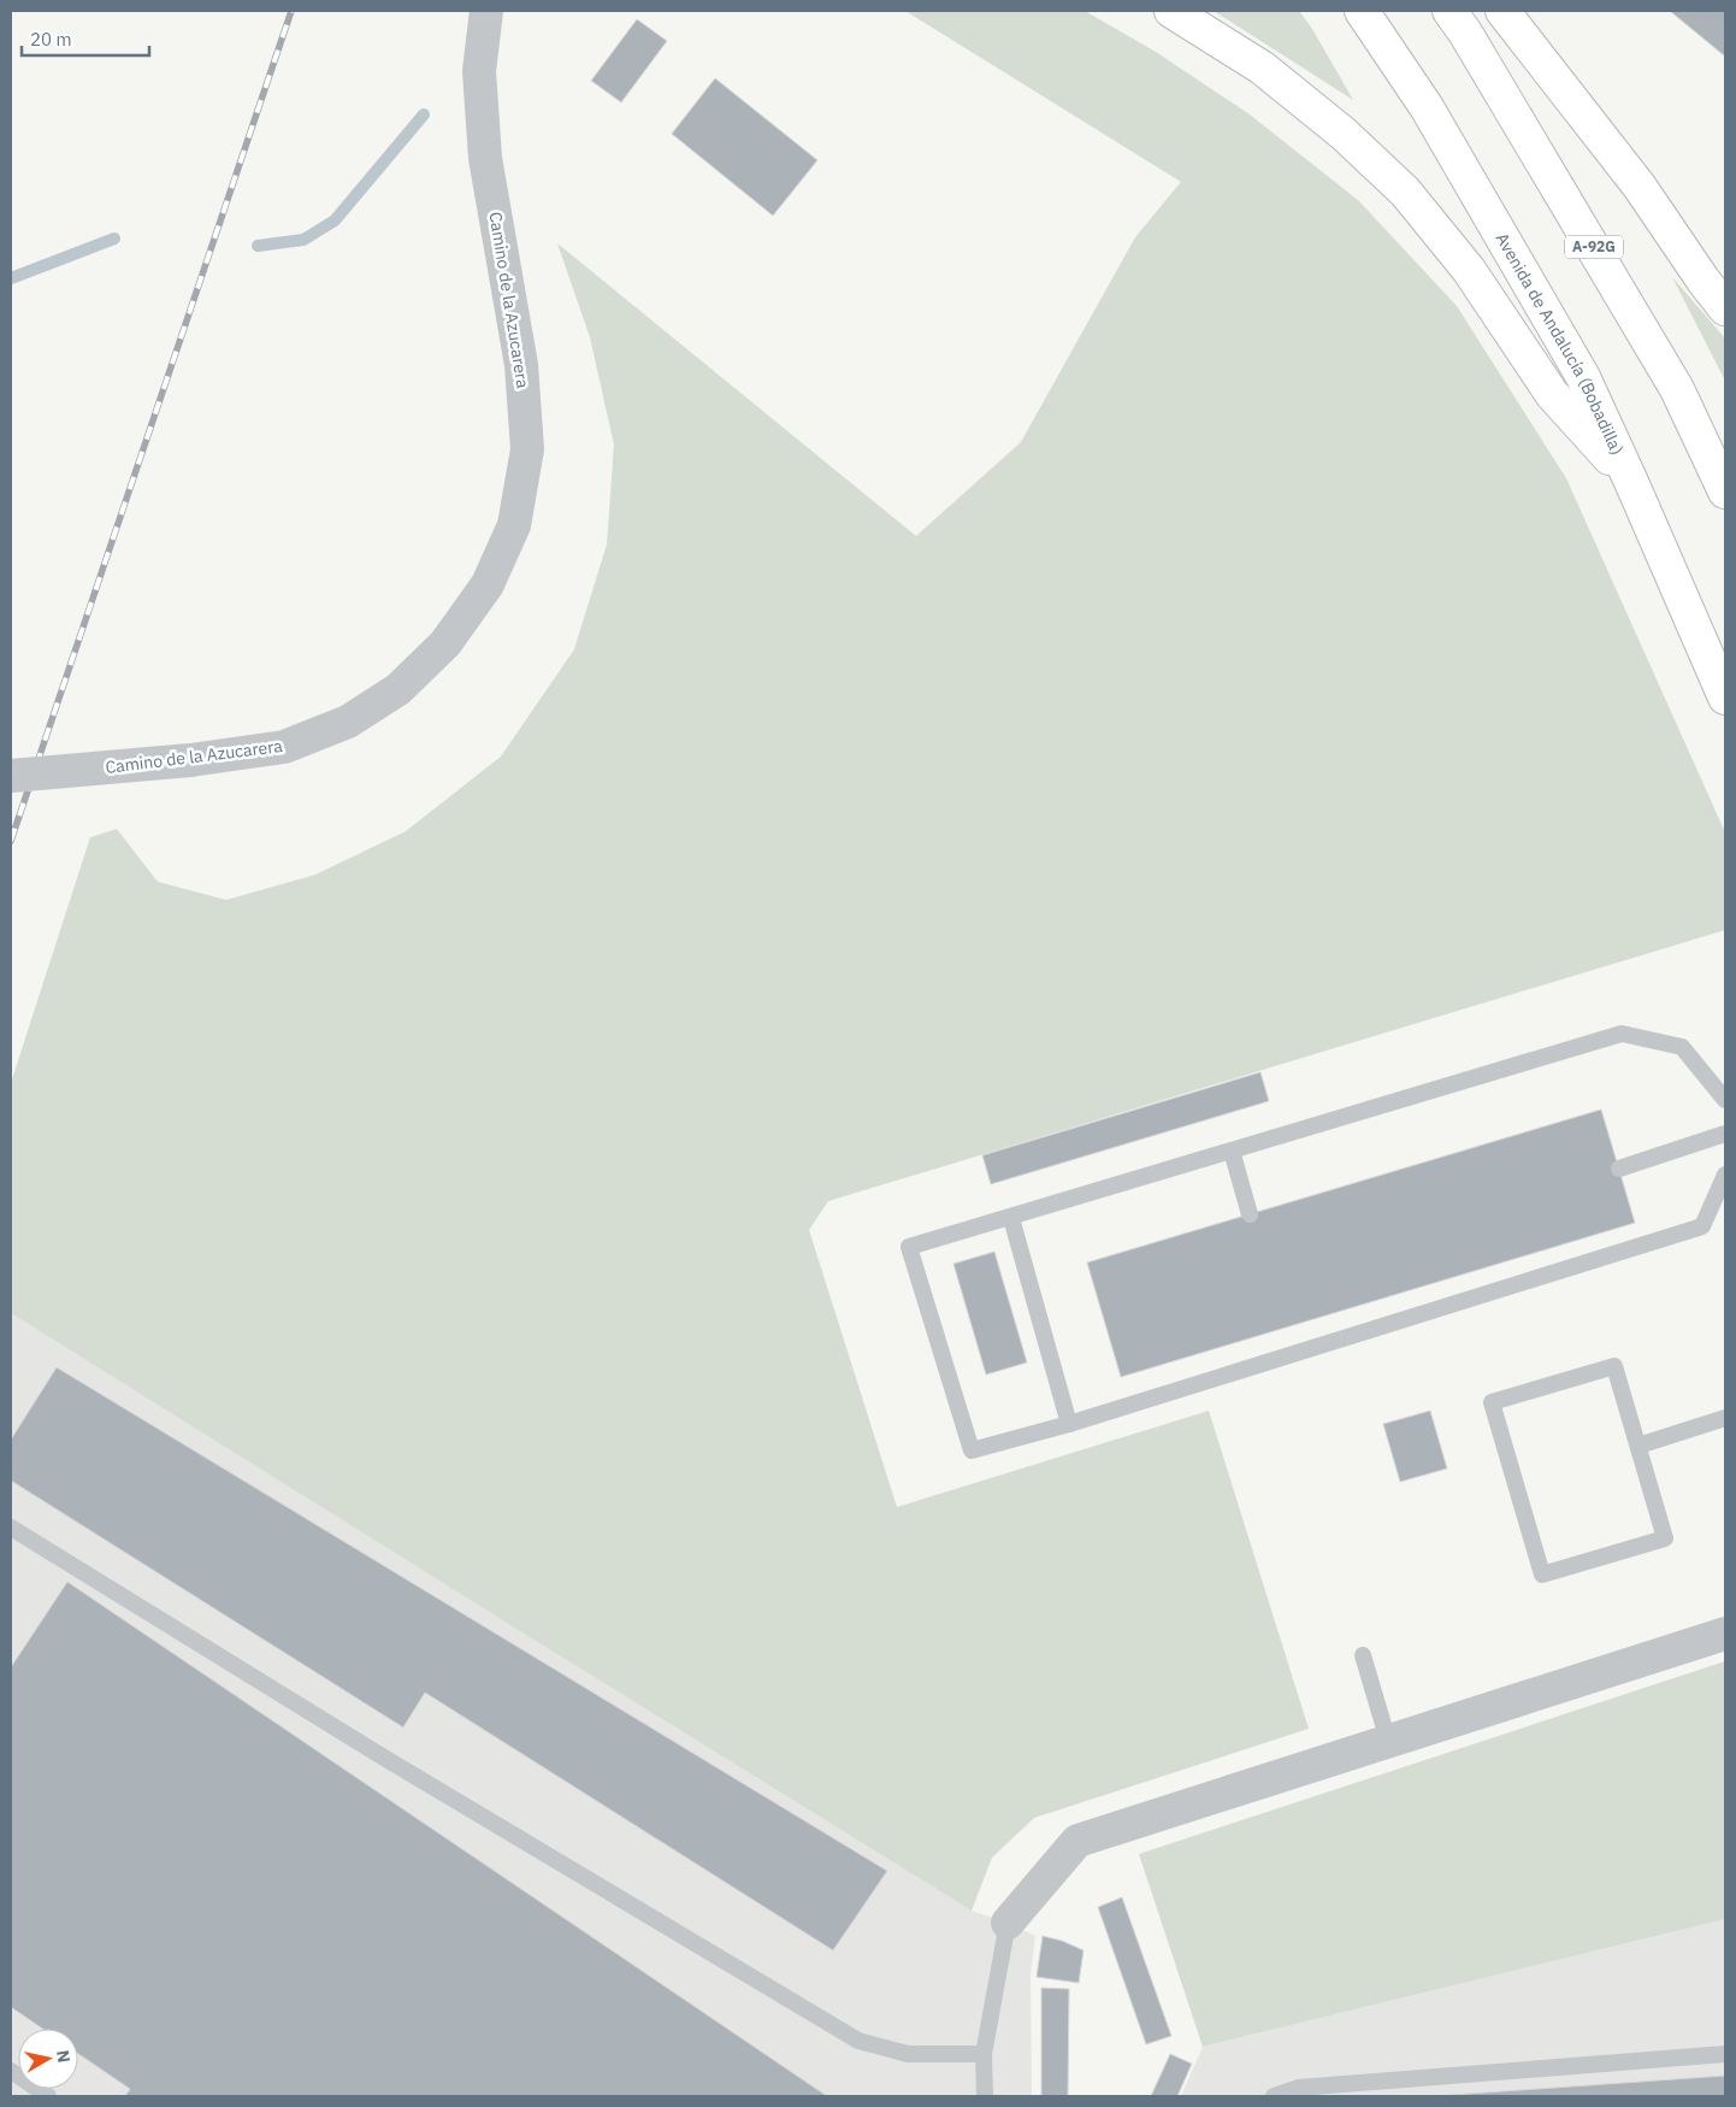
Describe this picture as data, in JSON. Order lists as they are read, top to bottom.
{
  "streets": {
    "highway": ["A-92G", "Avenida de Andalucía (Bobadilla)"],
    "street": ["Camino de la Azucarera"]
  },
  "scale_bar": "20 m",
  "north": "right"
}
